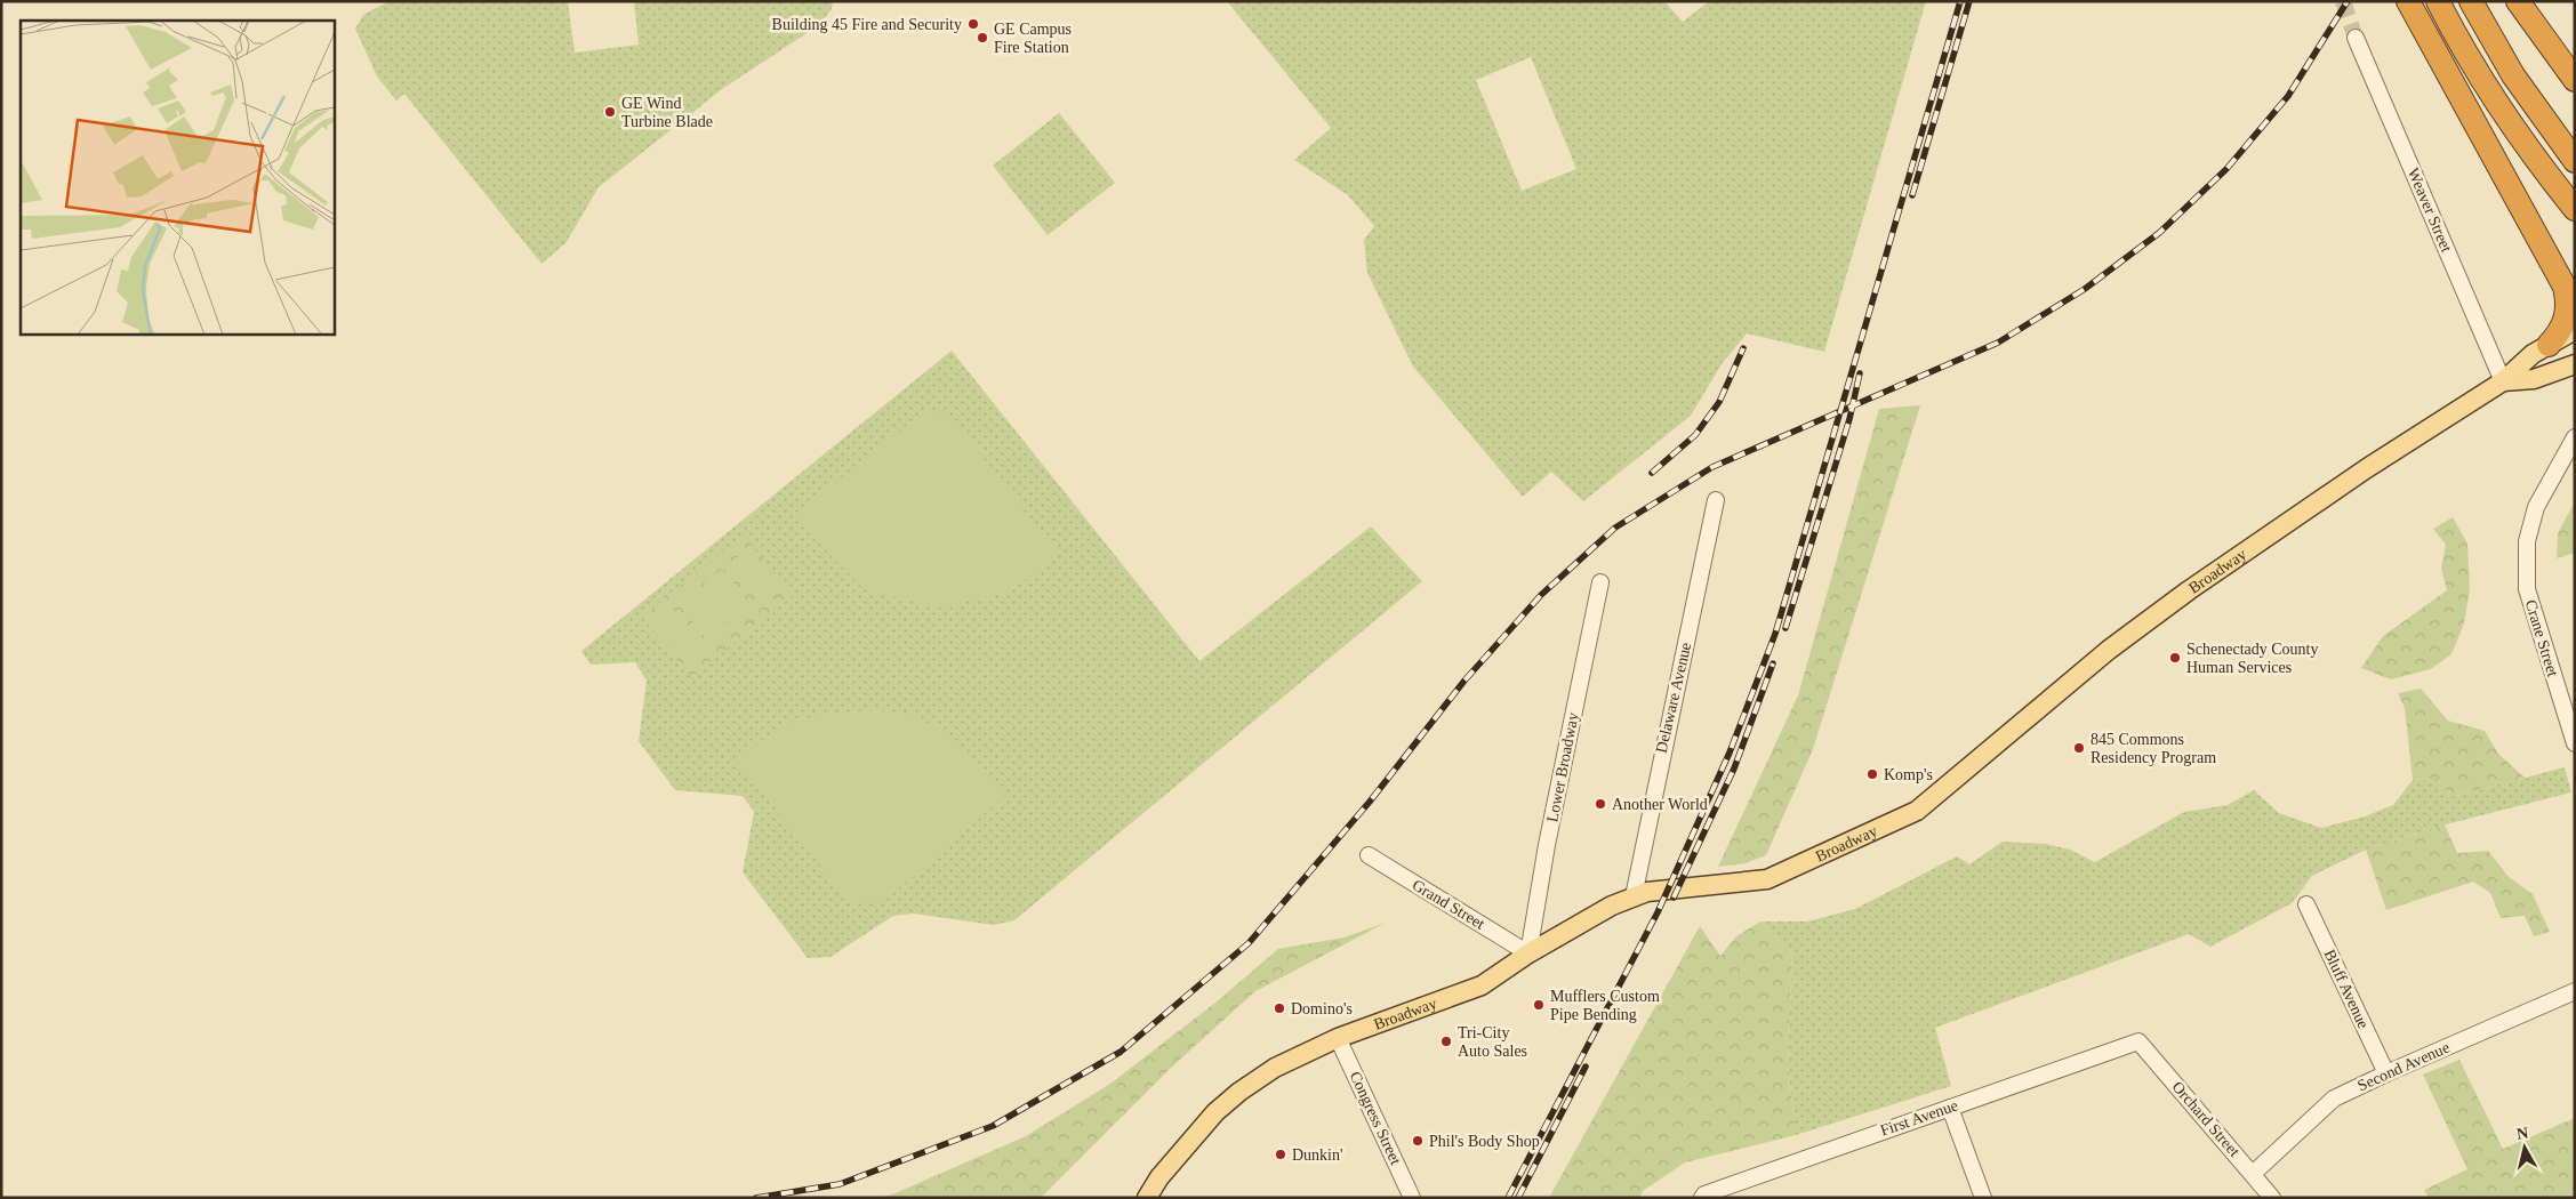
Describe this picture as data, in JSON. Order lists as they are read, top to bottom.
{
  "streets": {
    "main road": ["Broadway"],
    "street": [
      "Weaver Street",
      "Crane Street",
      "Delaware Avenue",
      "Lower Broadway",
      "Grand Street",
      "Bluff Avenue",
      "Second Avenue",
      "Congress Street",
      "First Avenue",
      "Orchard Street"
    ]
  },
  "crossings": [
    ["Weaver Street", "Broadway"],
    ["Broadway", "Delaware Avenue"],
    ["Broadway", "Lower Broadway"],
    ["Broadway", "Grand Street"],
    ["Broadway", "Congress Street"],
    ["Lower Broadway", "Grand Street"],
    ["Bluff Avenue", "Second Avenue"],
    ["Second Avenue", "Orchard Street"],
    ["First Avenue", "Orchard Street"]
  ],
  "places": [
    "Building 45 Fire and Security",
    "GE Campus Fire Station",
    "GE Wind Turbine Blade",
    "Schenectady County Human Services",
    "845 Commons Residency Program",
    "Komp's",
    "Another World",
    "Mufflers Custom Pipe Bending",
    "Domino's",
    "Tri-City Auto Sales",
    "Phil's Body Shop",
    "Dunkin'"
  ],
  "north": "top"
}
